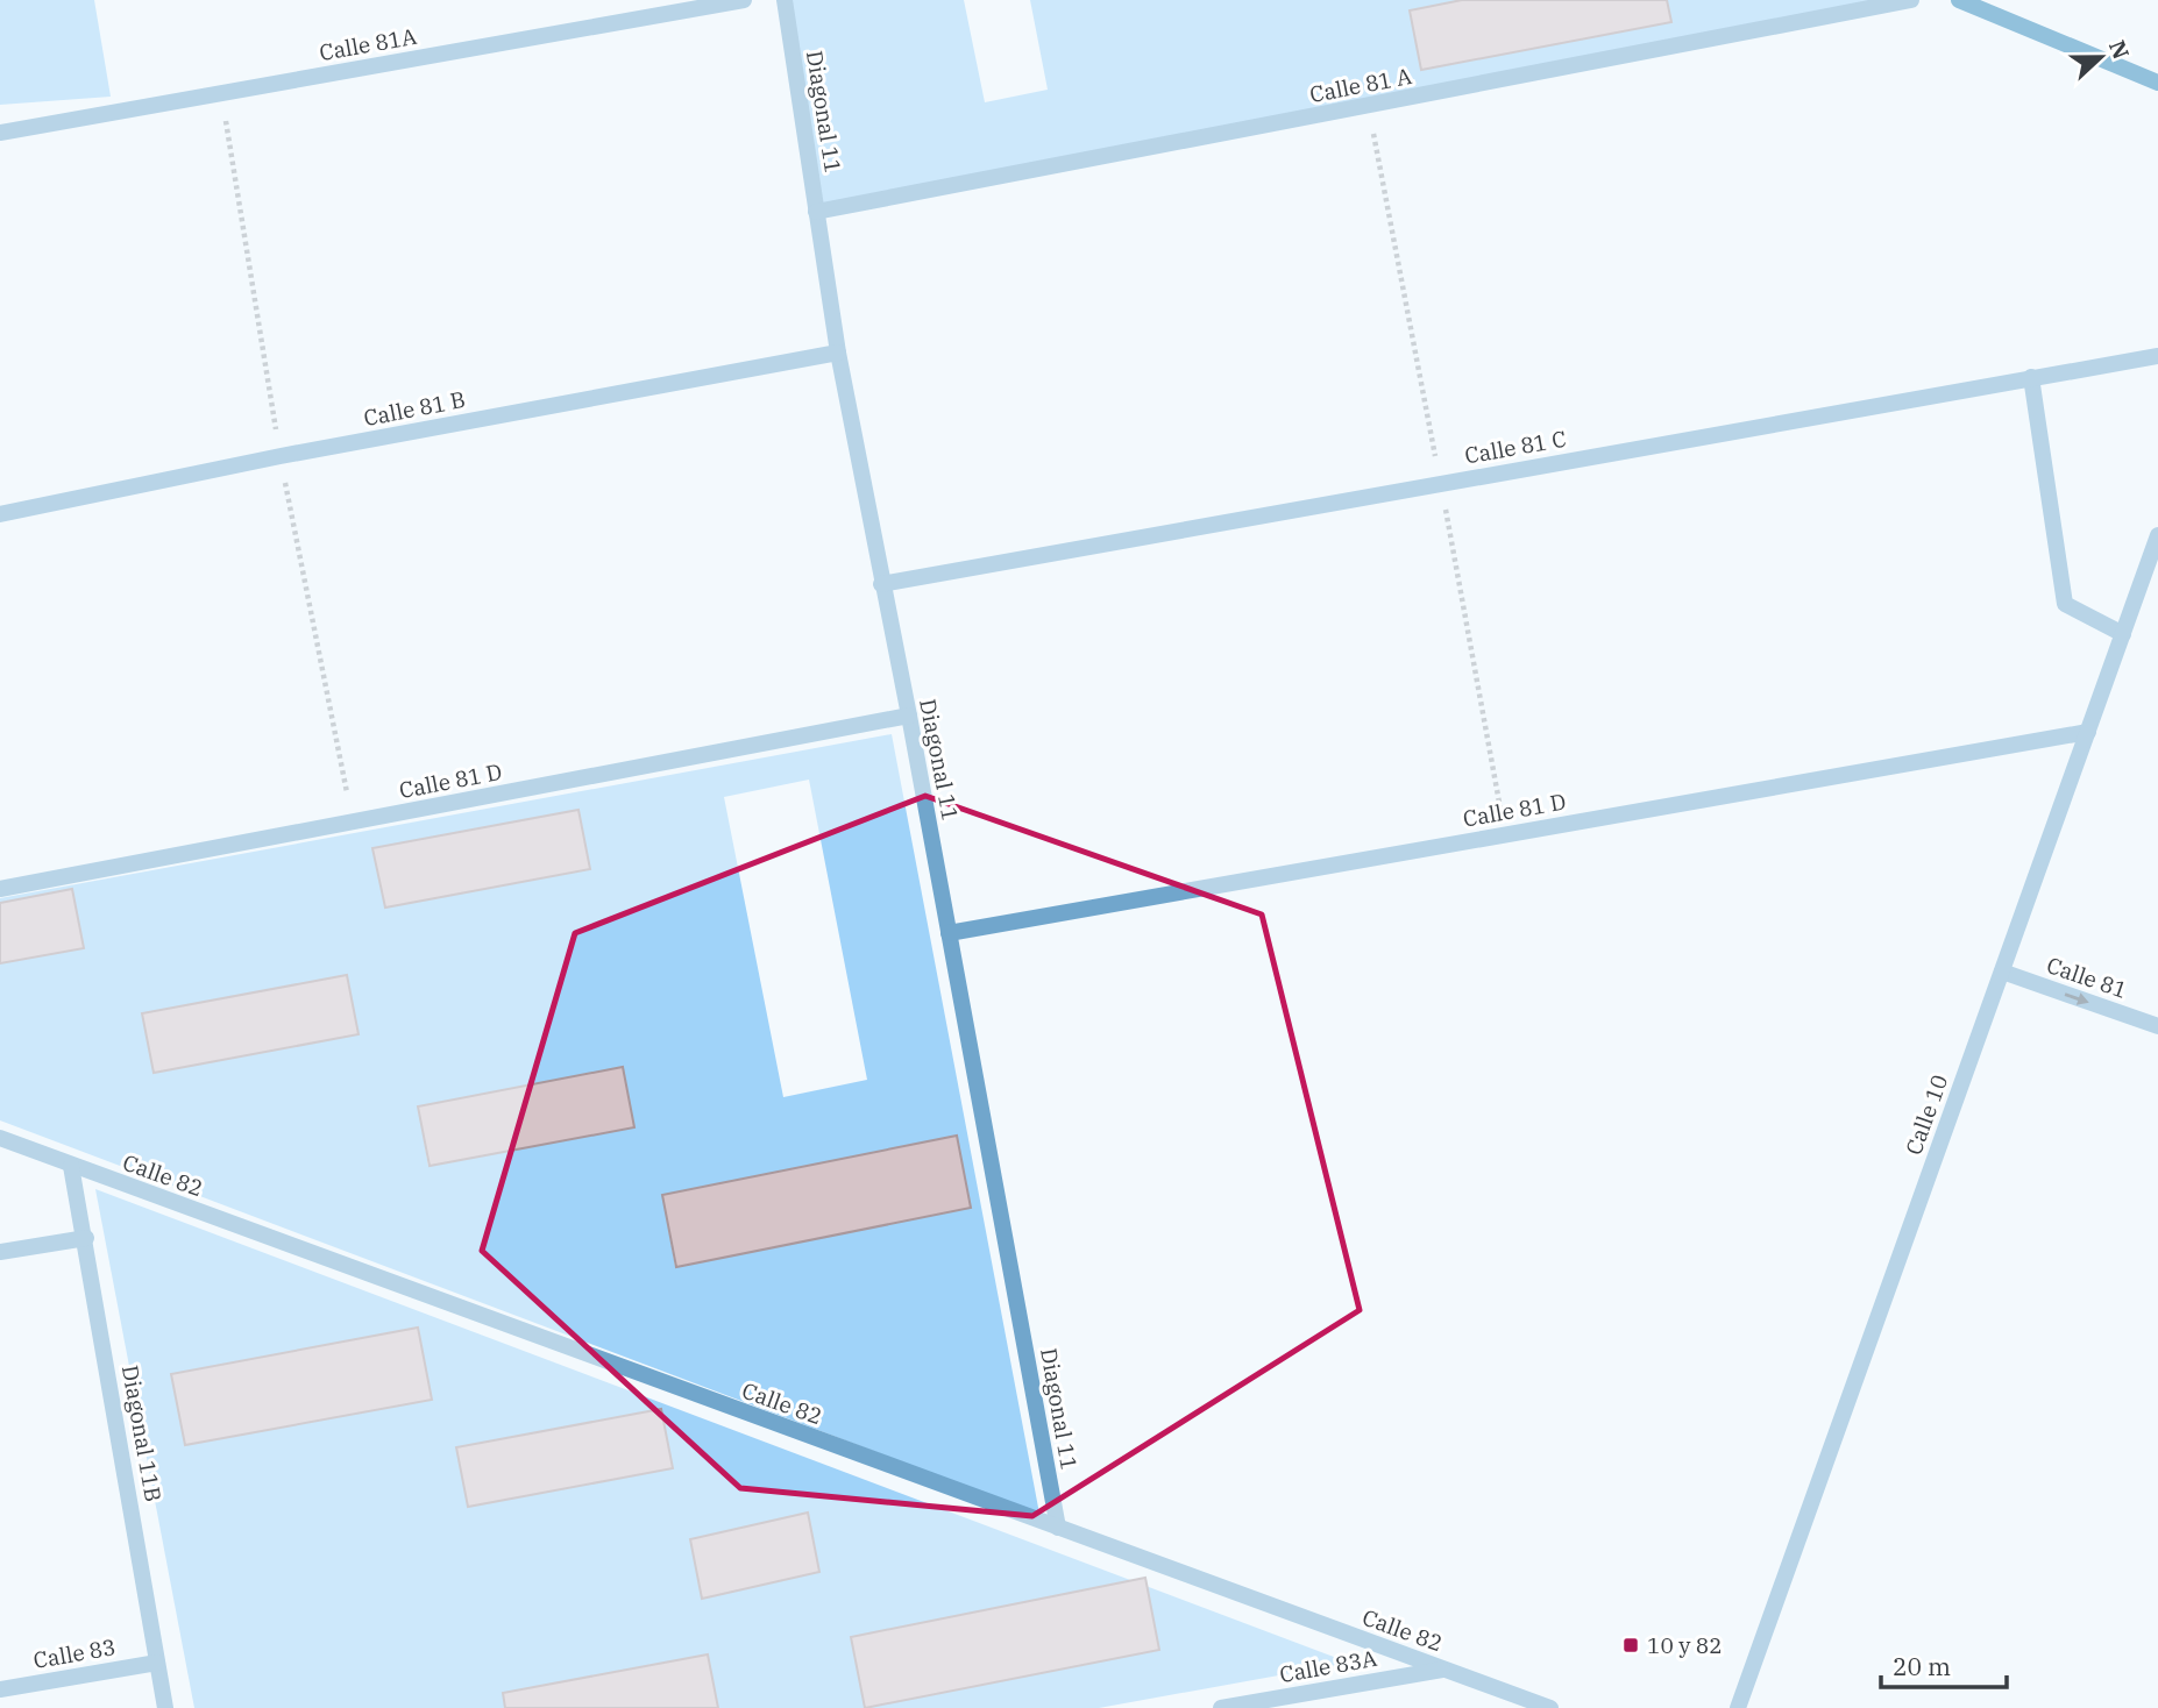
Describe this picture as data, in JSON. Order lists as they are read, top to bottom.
{
  "streets": {
    "street": [
      "Calle 81A",
      "Calle 81 A",
      "Diagonal 11",
      "Calle 81 B",
      "Calle 81 C",
      "Calle 81 D",
      "Calle 81",
      "Calle 10",
      "Calle 82",
      "Diagonal 11B",
      "Calle 83",
      "Calle 83A"
    ]
  },
  "crossings": [
    ["Calle 81 A", "Diagonal 11"],
    ["Diagonal 11", "Calle 81 B"],
    ["Diagonal 11", "Calle 81 C"],
    ["Diagonal 11", "Calle 81 D"],
    ["Diagonal 11", "Calle 82"],
    ["Calle 81 D", "Calle 10"],
    ["Calle 81", "Calle 10"],
    ["Calle 82", "Diagonal 11B"],
    ["Calle 82", "Calle 83A"],
    ["Diagonal 11B", "Calle 83"]
  ],
  "one_way": ["Calle 81"],
  "places": {
    "transit": ["10 y 82"]
  },
  "scale_bar": "20 m",
  "north": "right"
}
